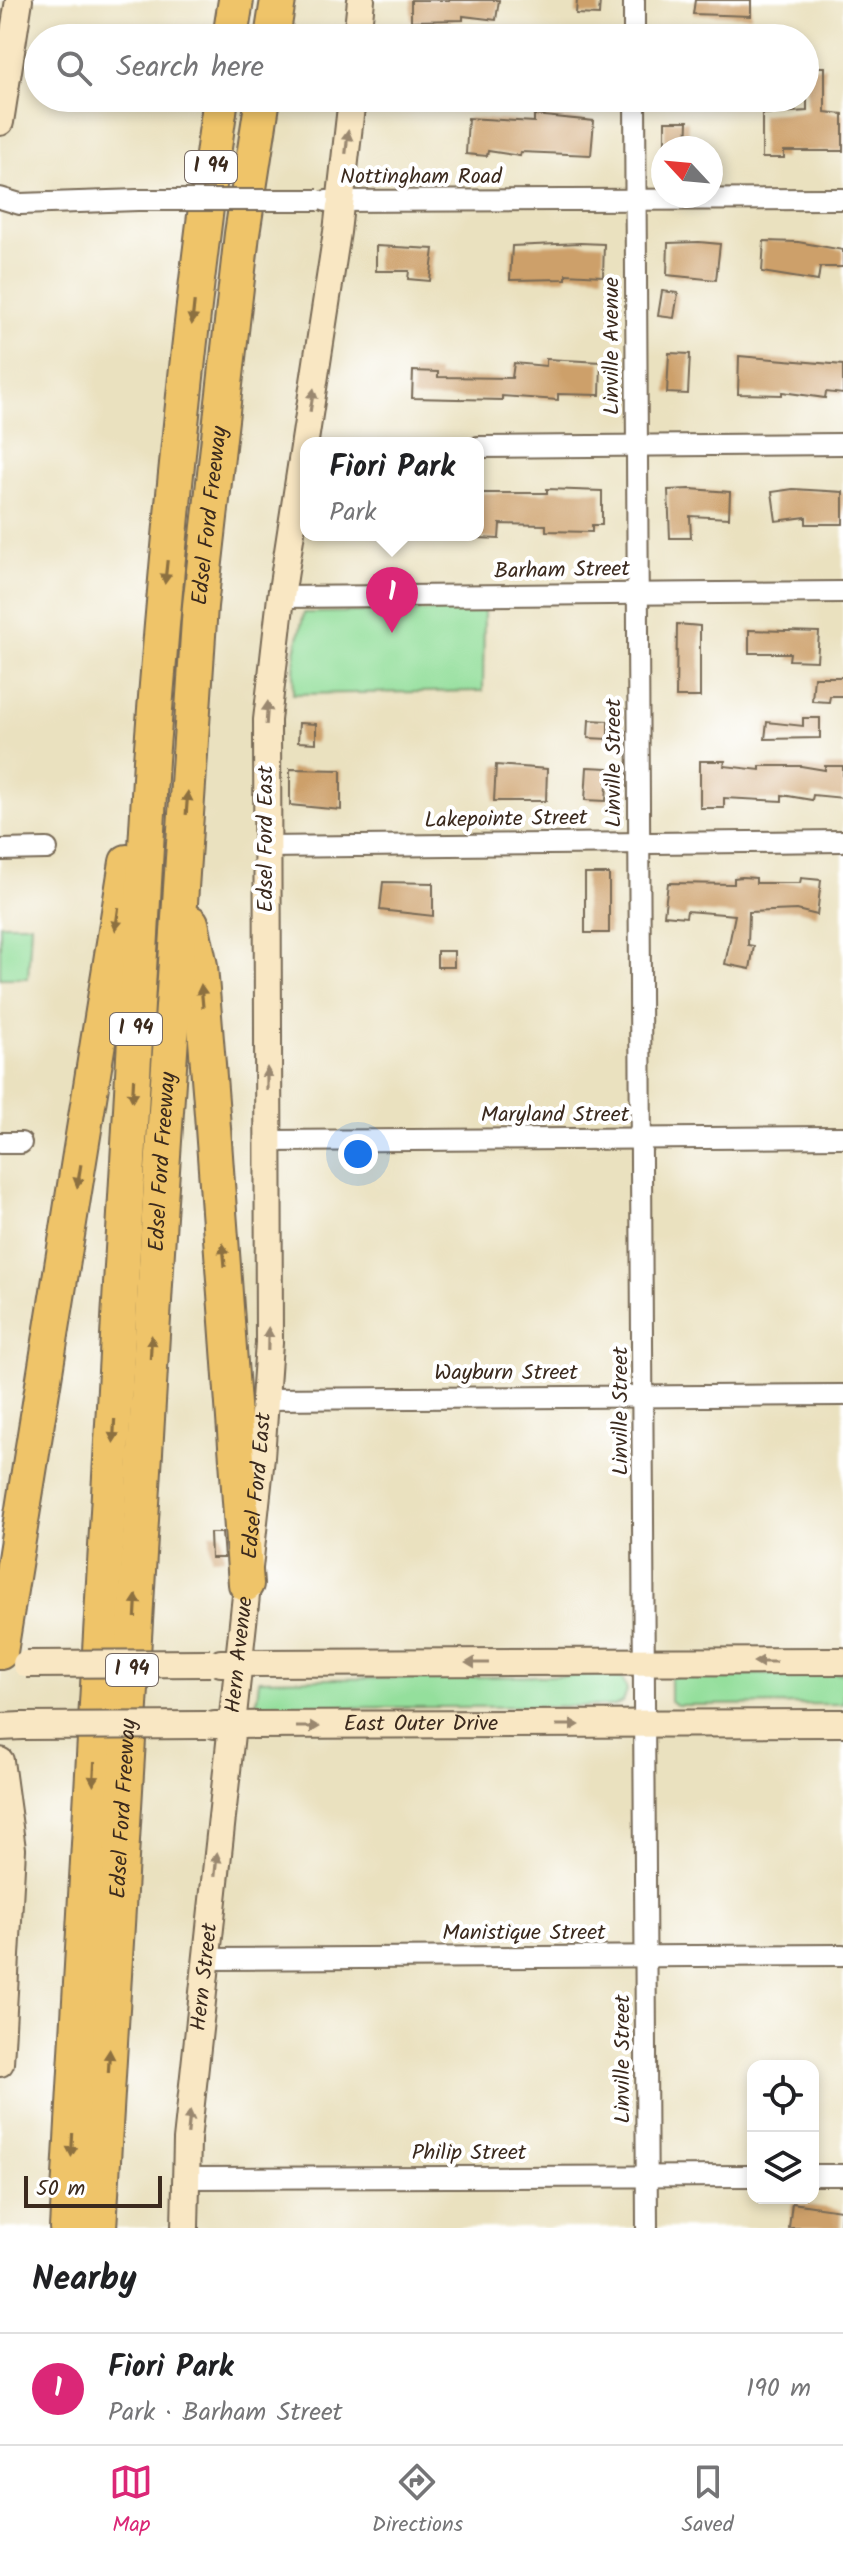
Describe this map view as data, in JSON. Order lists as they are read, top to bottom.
{
  "streets": {
    "highway": ["I 94", "Edsel Ford Freeway"],
    "street": [
      "Nottingham Road",
      "Linville Avenue",
      "Barham Street",
      "Linville Street",
      "Lakepointe Street",
      "Edsel Ford East",
      "Maryland Street",
      "Wayburn Street",
      "Hern Avenue",
      "East Outer Drive",
      "Manistique Street",
      "Hern Street",
      "Philip Street"
    ]
  },
  "crossings": [
    ["Nottingham Road", "Linville Avenue"],
    ["Nottingham Road", "Edsel Ford East"],
    ["Linville Avenue", "Barham Street"],
    ["Linville Avenue", "Linville Street"],
    ["Barham Street", "Linville Street"],
    ["Barham Street", "Edsel Ford East"],
    ["Linville Street", "Lakepointe Street"],
    ["Linville Street", "Maryland Street"],
    ["Linville Street", "Wayburn Street"],
    ["Linville Street", "East Outer Drive"],
    ["Linville Street", "Manistique Street"],
    ["Linville Street", "Philip Street"],
    ["Lakepointe Street", "Edsel Ford East"],
    ["Edsel Ford East", "Maryland Street"],
    ["Edsel Ford East", "Wayburn Street"],
    ["Edsel Ford East", "Hern Avenue"],
    ["Hern Avenue", "East Outer Drive"],
    ["Hern Avenue", "Hern Street"],
    ["East Outer Drive", "Hern Street"],
    ["Manistique Street", "Hern Street"],
    ["Hern Street", "Philip Street"]
  ],
  "one_way": ["Edsel Ford East"],
  "scale_bar": "50 m",
  "north": "top left",
  "page": {
    "search": "Search here",
    "popup": ["Fiori Park", "Park"],
    "pins": "1",
    "scale": "50 m",
    "heading": "Nearby",
    "list": [
      {
        "mark": "1",
        "name": "Fiori Park",
        "note": "Park · Barham Street",
        "value": "190 m"
      }
    ],
    "nav": ["Map", "Directions", "Saved"]
  }
}
